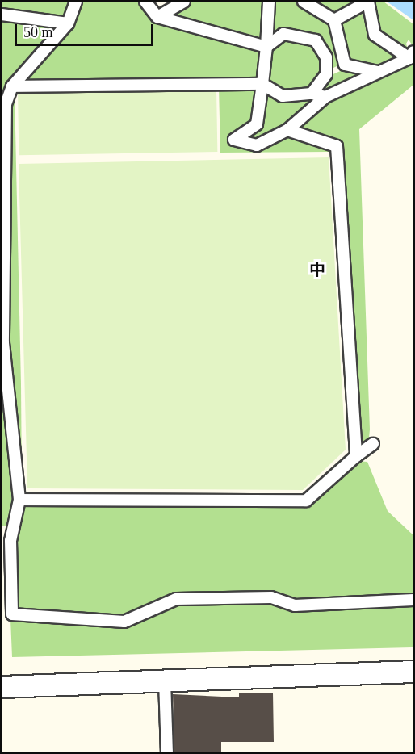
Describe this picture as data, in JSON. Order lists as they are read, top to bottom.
{
  "districts": ["中"],
  "scale_bar": "50 m"
}
